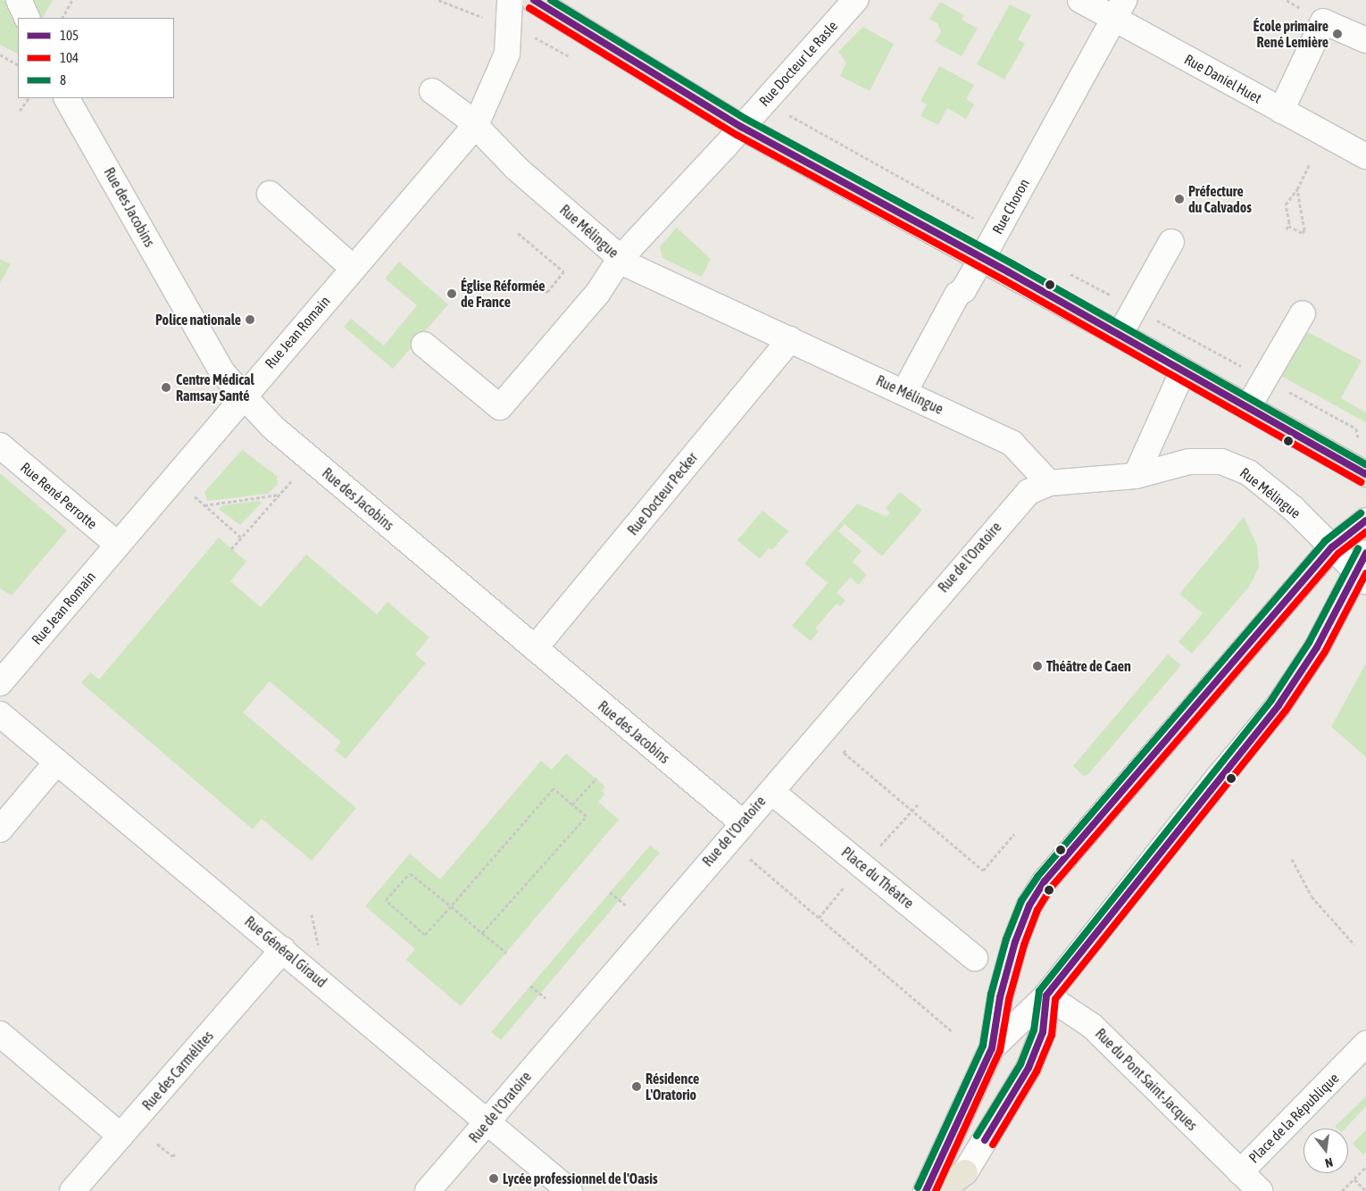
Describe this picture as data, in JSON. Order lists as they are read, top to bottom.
{
  "streets": {
    "street": [
      "Rue Docteur Le Rasle",
      "Rue Daniel Huet",
      "Rue Choron",
      "Rue des Jacobins",
      "Rue Mélingue",
      "Rue Jean Romain",
      "Rue Docteur Pecker",
      "Rue René Perrotte",
      "Rue de l'Oratoire",
      "Place du Théatre",
      "Rue Général Giraud",
      "Rue des Carmélites",
      "Rue du Pont Saint-Jacques",
      "Place de la République"
    ]
  },
  "crossings": [
    ["Rue Docteur Le Rasle", "Rue Mélingue"],
    ["Rue Daniel Huet", "Rue Choron"],
    ["Rue Choron", "Rue Mélingue"],
    ["Rue des Jacobins", "Rue Jean Romain"],
    ["Rue des Jacobins", "Rue Docteur Pecker"],
    ["Rue des Jacobins", "Rue de l'Oratoire"],
    ["Rue Mélingue", "Rue Jean Romain"],
    ["Rue Mélingue", "Rue Docteur Pecker"],
    ["Rue Mélingue", "Rue de l'Oratoire"],
    ["Rue Jean Romain", "Rue René Perrotte"],
    ["Rue de l'Oratoire", "Rue Général Giraud"],
    ["Rue Général Giraud", "Rue des Carmélites"],
    ["Rue du Pont Saint-Jacques", "Place de la République"]
  ],
  "places": [
    "École primaire René Lemière",
    "Préfecture du Calvados",
    "Église Réformée de France",
    "Police nationale",
    "Centre Médical Ramsay Santé",
    "Théâtre de Caen",
    "Résidence L'Oratorio",
    "Lycée professionnel de l'Oasis"
  ],
  "lines": ["transit line 105", "transit line 8", "transit line 104"],
  "legend": ["105", "104", "8"],
  "north": "bottom"
}
